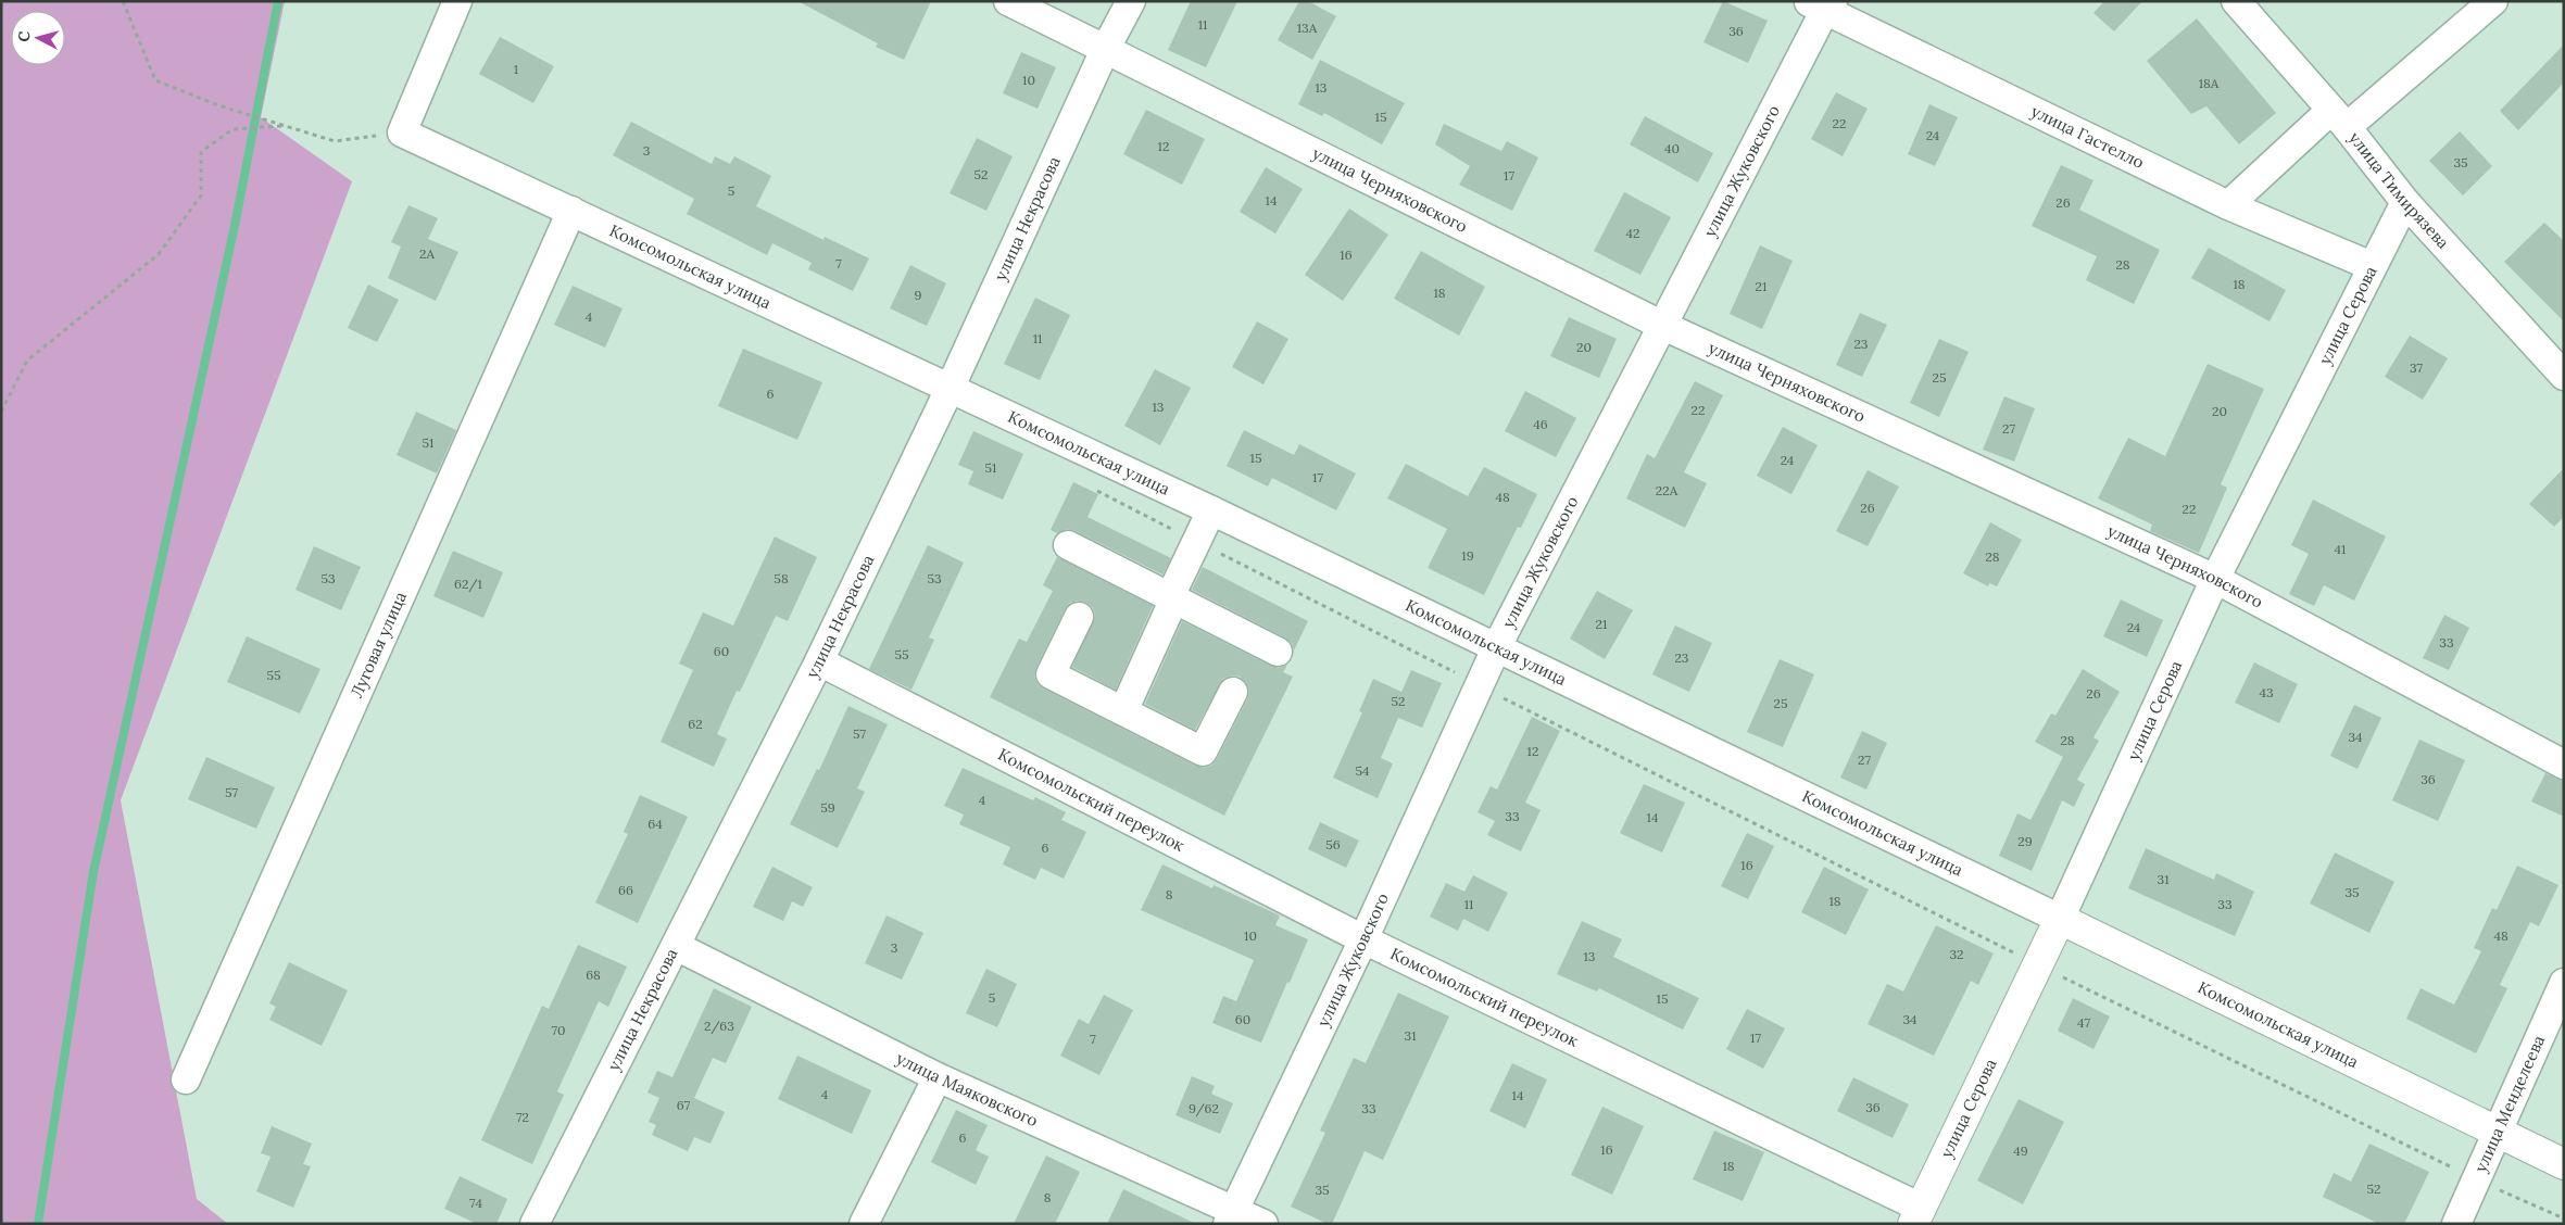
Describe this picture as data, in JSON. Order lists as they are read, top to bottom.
{
  "streets": {
    "main road": ["Комсомольская улица", "улица Серова"],
    "street": [
      "улица Гастелло",
      "улица Жуковского",
      "улица Тимирязева",
      "улица Черняховского",
      "улица Некрасова",
      "Луговая улица",
      "Комсомольский переулок",
      "улица Маяковского",
      "улица Менделеева"
    ]
  },
  "crossings": [
    ["улица Гастелло", "улица Жуковского"],
    ["улица Гастелло", "улица Серова"],
    ["улица Жуковского", "улица Черняховского"],
    ["улица Жуковского", "Комсомольская улица"],
    ["улица Жуковского", "Комсомольский переулок"],
    ["улица Жуковского", "улица Маяковского"],
    ["улица Тимирязева", "улица Серова"],
    ["улица Черняховского", "улица Некрасова"],
    ["улица Черняховского", "улица Серова"],
    ["улица Некрасова", "Комсомольская улица"],
    ["улица Некрасова", "Комсомольский переулок"],
    ["улица Некрасова", "улица Маяковского"],
    ["Комсомольская улица", "улица Серова"],
    ["Комсомольская улица", "Луговая улица"],
    ["Комсомольская улица", "улица Менделеева"],
    ["улица Серова", "Комсомольский переулок"]
  ],
  "house_numbers": [
    "11",
    "13А",
    "36",
    "1",
    "10",
    "18А",
    "13",
    "15",
    "22",
    "24",
    "12",
    "40",
    "3",
    "35",
    "52",
    "17",
    "5",
    "14",
    "26",
    "42",
    "2А",
    "16",
    "7",
    "28",
    "18",
    "21",
    "18",
    "9",
    "4",
    "11",
    "23",
    "20",
    "37",
    "25",
    "6",
    "13",
    "22",
    "20",
    "46",
    "27",
    "51",
    "15",
    "24",
    "51",
    "17",
    "22А",
    "48",
    "26",
    "22",
    "41",
    "19",
    "28",
    "53",
    "58",
    "53",
    "62/1",
    "21",
    "24",
    "33",
    "60",
    "55",
    "23",
    "55",
    "43",
    "26",
    "52",
    "25",
    "62",
    "57",
    "34",
    "28",
    "12",
    "27",
    "54",
    "36",
    "57",
    "4",
    "59",
    "33",
    "14",
    "64",
    "29",
    "56",
    "6",
    "16",
    "31",
    "66",
    "35",
    "8",
    "18",
    "11",
    "33",
    "10",
    "48",
    "3",
    "32",
    "13",
    "68",
    "5",
    "15",
    "60",
    "34",
    "47",
    "2/63",
    "70",
    "31",
    "17",
    "7",
    "4",
    "14",
    "67",
    "36",
    "9/62",
    "33",
    "72",
    "6",
    "16",
    "49",
    "18",
    "52",
    "35",
    "8",
    "74"
  ],
  "north": "left"
}
